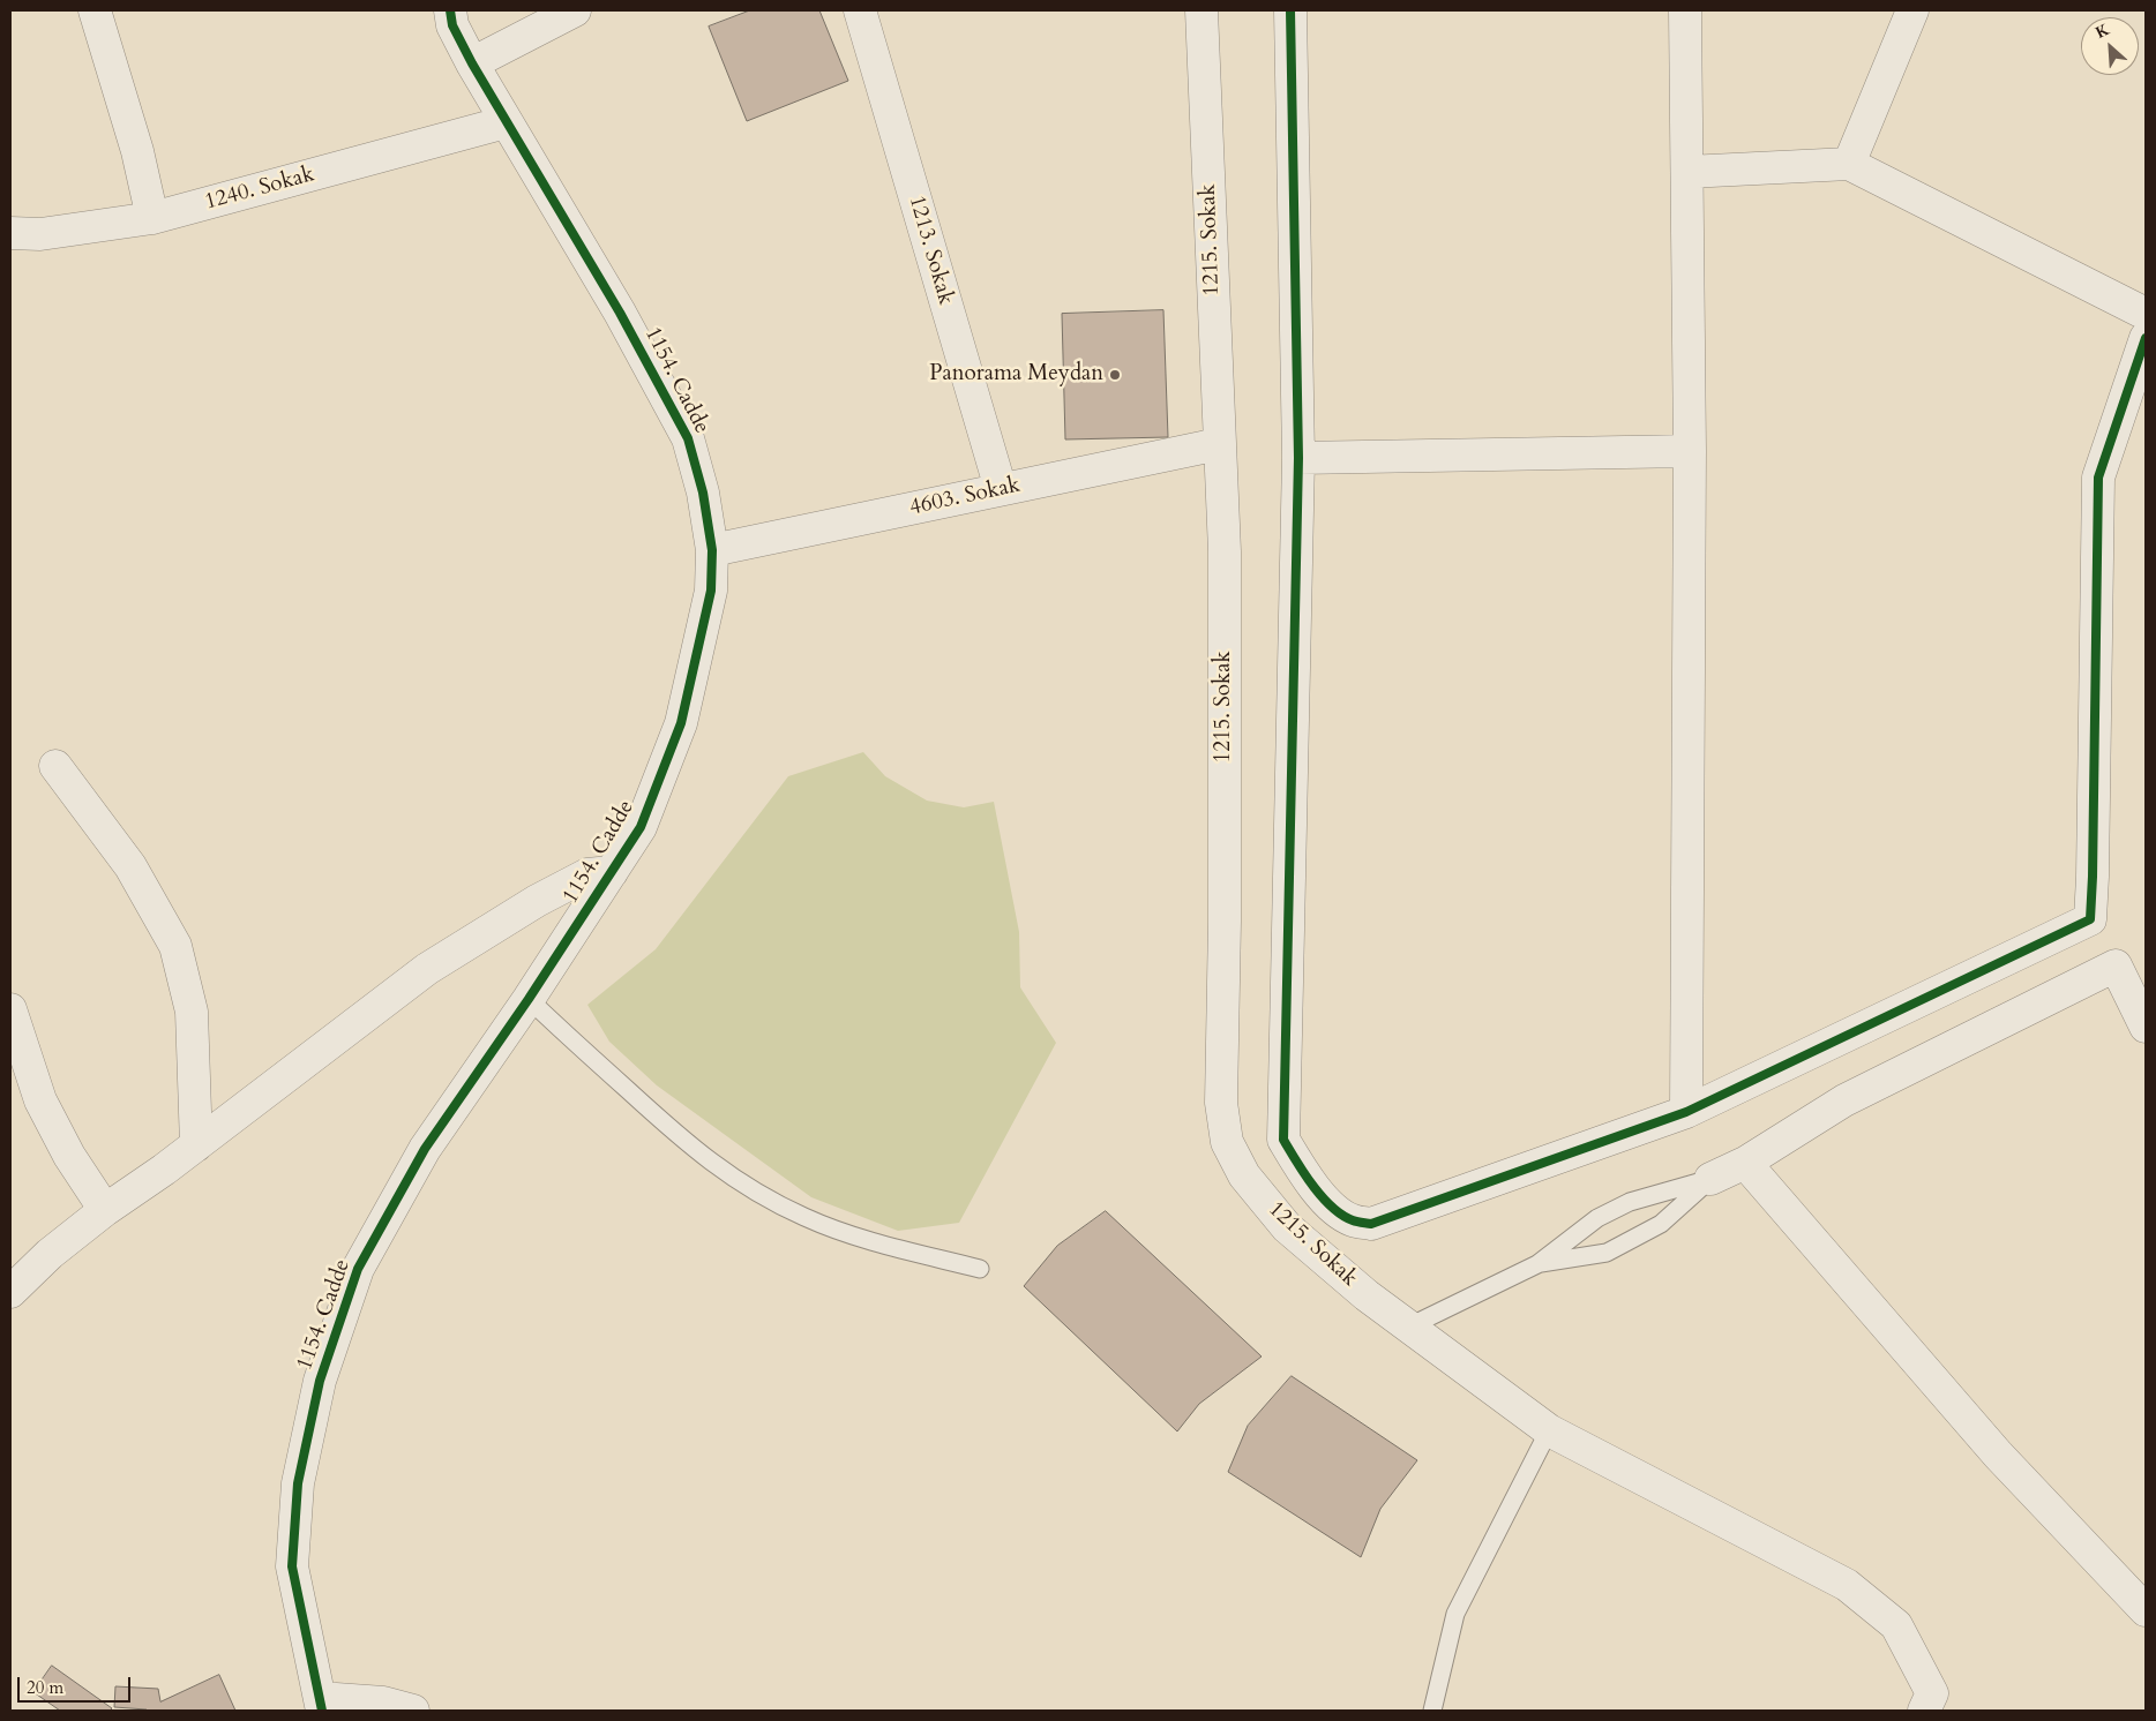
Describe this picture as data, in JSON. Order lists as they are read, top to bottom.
{
  "streets": {
    "street": [
      "1240. Sokak",
      "1215. Sokak",
      "1213. Sokak",
      "1154. Cadde",
      "4603. Sokak"
    ]
  },
  "crossings": [
    ["1240. Sokak", "1154. Cadde"],
    ["1215. Sokak", "4603. Sokak"],
    ["1213. Sokak", "4603. Sokak"],
    ["1154. Cadde", "4603. Sokak"]
  ],
  "places": ["Panorama Meydan"],
  "scale_bar": "20 m",
  "north": "top left"
}
